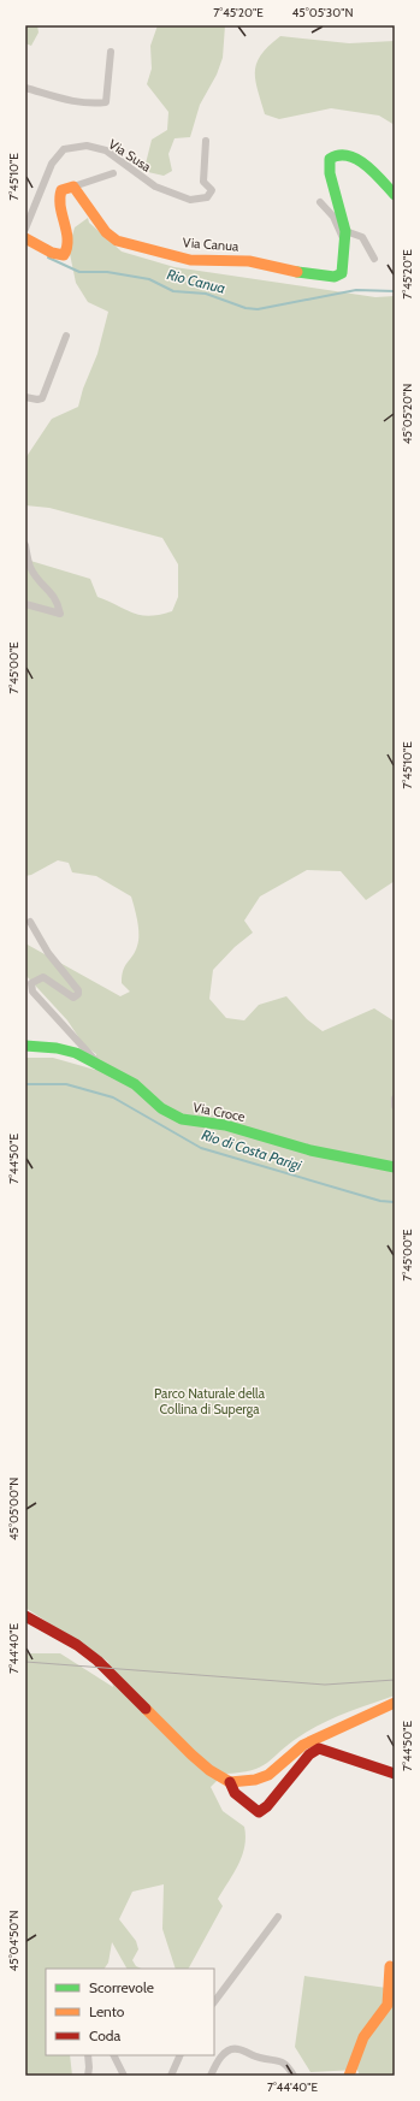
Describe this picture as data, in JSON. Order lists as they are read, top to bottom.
{
  "streets": {
    "street": ["Via Susa", "Via Canua", "Via Croce"]
  },
  "water": ["Rio Canua", "Rio di Costa Parigi"],
  "parks": ["Parco Naturale della Collina di Superga"],
  "legend": ["Scorrevole", "Lento", "Coda"],
  "coordinates": [
    "7°45'20\"E",
    "45°05'30\"N",
    "7°45'10\"E",
    "45°05'20\"N",
    "7°45'00\"E",
    "7°44'50\"E",
    "45°05'00\"N",
    "7°44'40\"E",
    "45°04'50\"N"
  ]
}
